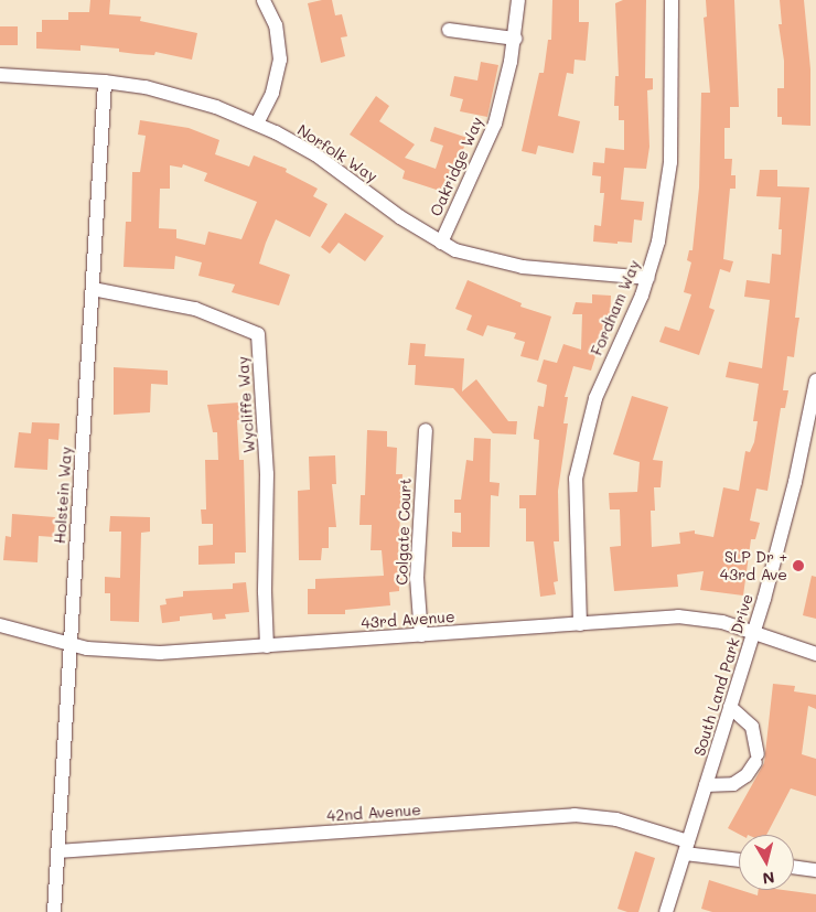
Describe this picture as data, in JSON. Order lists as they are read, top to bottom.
{
  "streets": {
    "street": [
      "Norfolk Way",
      "Oakridge Way",
      "Fordham Way",
      "Wycliffe Way",
      "Holstein Way",
      "Colgate Court",
      "43rd Avenue",
      "South Land Park Drive",
      "42nd Avenue"
    ]
  },
  "crossings": [
    ["Norfolk Way", "Oakridge Way"],
    ["Norfolk Way", "Fordham Way"],
    ["Norfolk Way", "Holstein Way"],
    ["Fordham Way", "43rd Avenue"],
    ["Wycliffe Way", "Holstein Way"],
    ["Wycliffe Way", "43rd Avenue"],
    ["Holstein Way", "43rd Avenue"],
    ["Holstein Way", "42nd Avenue"],
    ["Colgate Court", "43rd Avenue"],
    ["43rd Avenue", "South Land Park Drive"],
    ["South Land Park Drive", "42nd Avenue"]
  ],
  "places": ["SLP Dr + 43rd Ave"],
  "north": "bottom"
}
